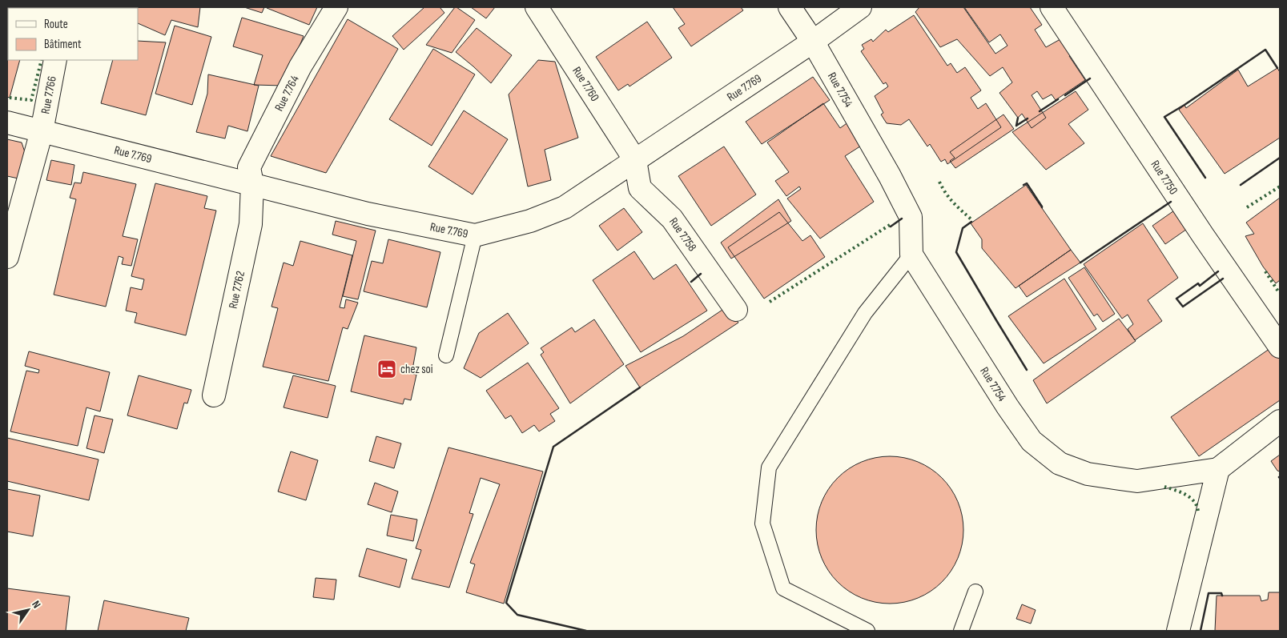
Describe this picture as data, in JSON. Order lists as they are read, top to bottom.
{
  "streets": {
    "street": [
      "Rue 7.760",
      "Rue 7.769",
      "Rue 7.754",
      "Rue 7.764",
      "Rue 7.766",
      "Rue 7.750",
      "Rue 7.758",
      "Rue 7.762"
    ]
  },
  "crossings": [
    ["Rue 7.760", "Rue 7.769"],
    ["Rue 7.760", "Rue 7.758"],
    ["Rue 7.769", "Rue 7.754"],
    ["Rue 7.769", "Rue 7.764"],
    ["Rue 7.769", "Rue 7.766"],
    ["Rue 7.769", "Rue 7.758"],
    ["Rue 7.769", "Rue 7.762"],
    ["Rue 7.764", "Rue 7.762"]
  ],
  "places": {
    "hotel": ["chez soi"]
  },
  "legend": ["Route", "Bâtiment"],
  "north": "top right"
}
